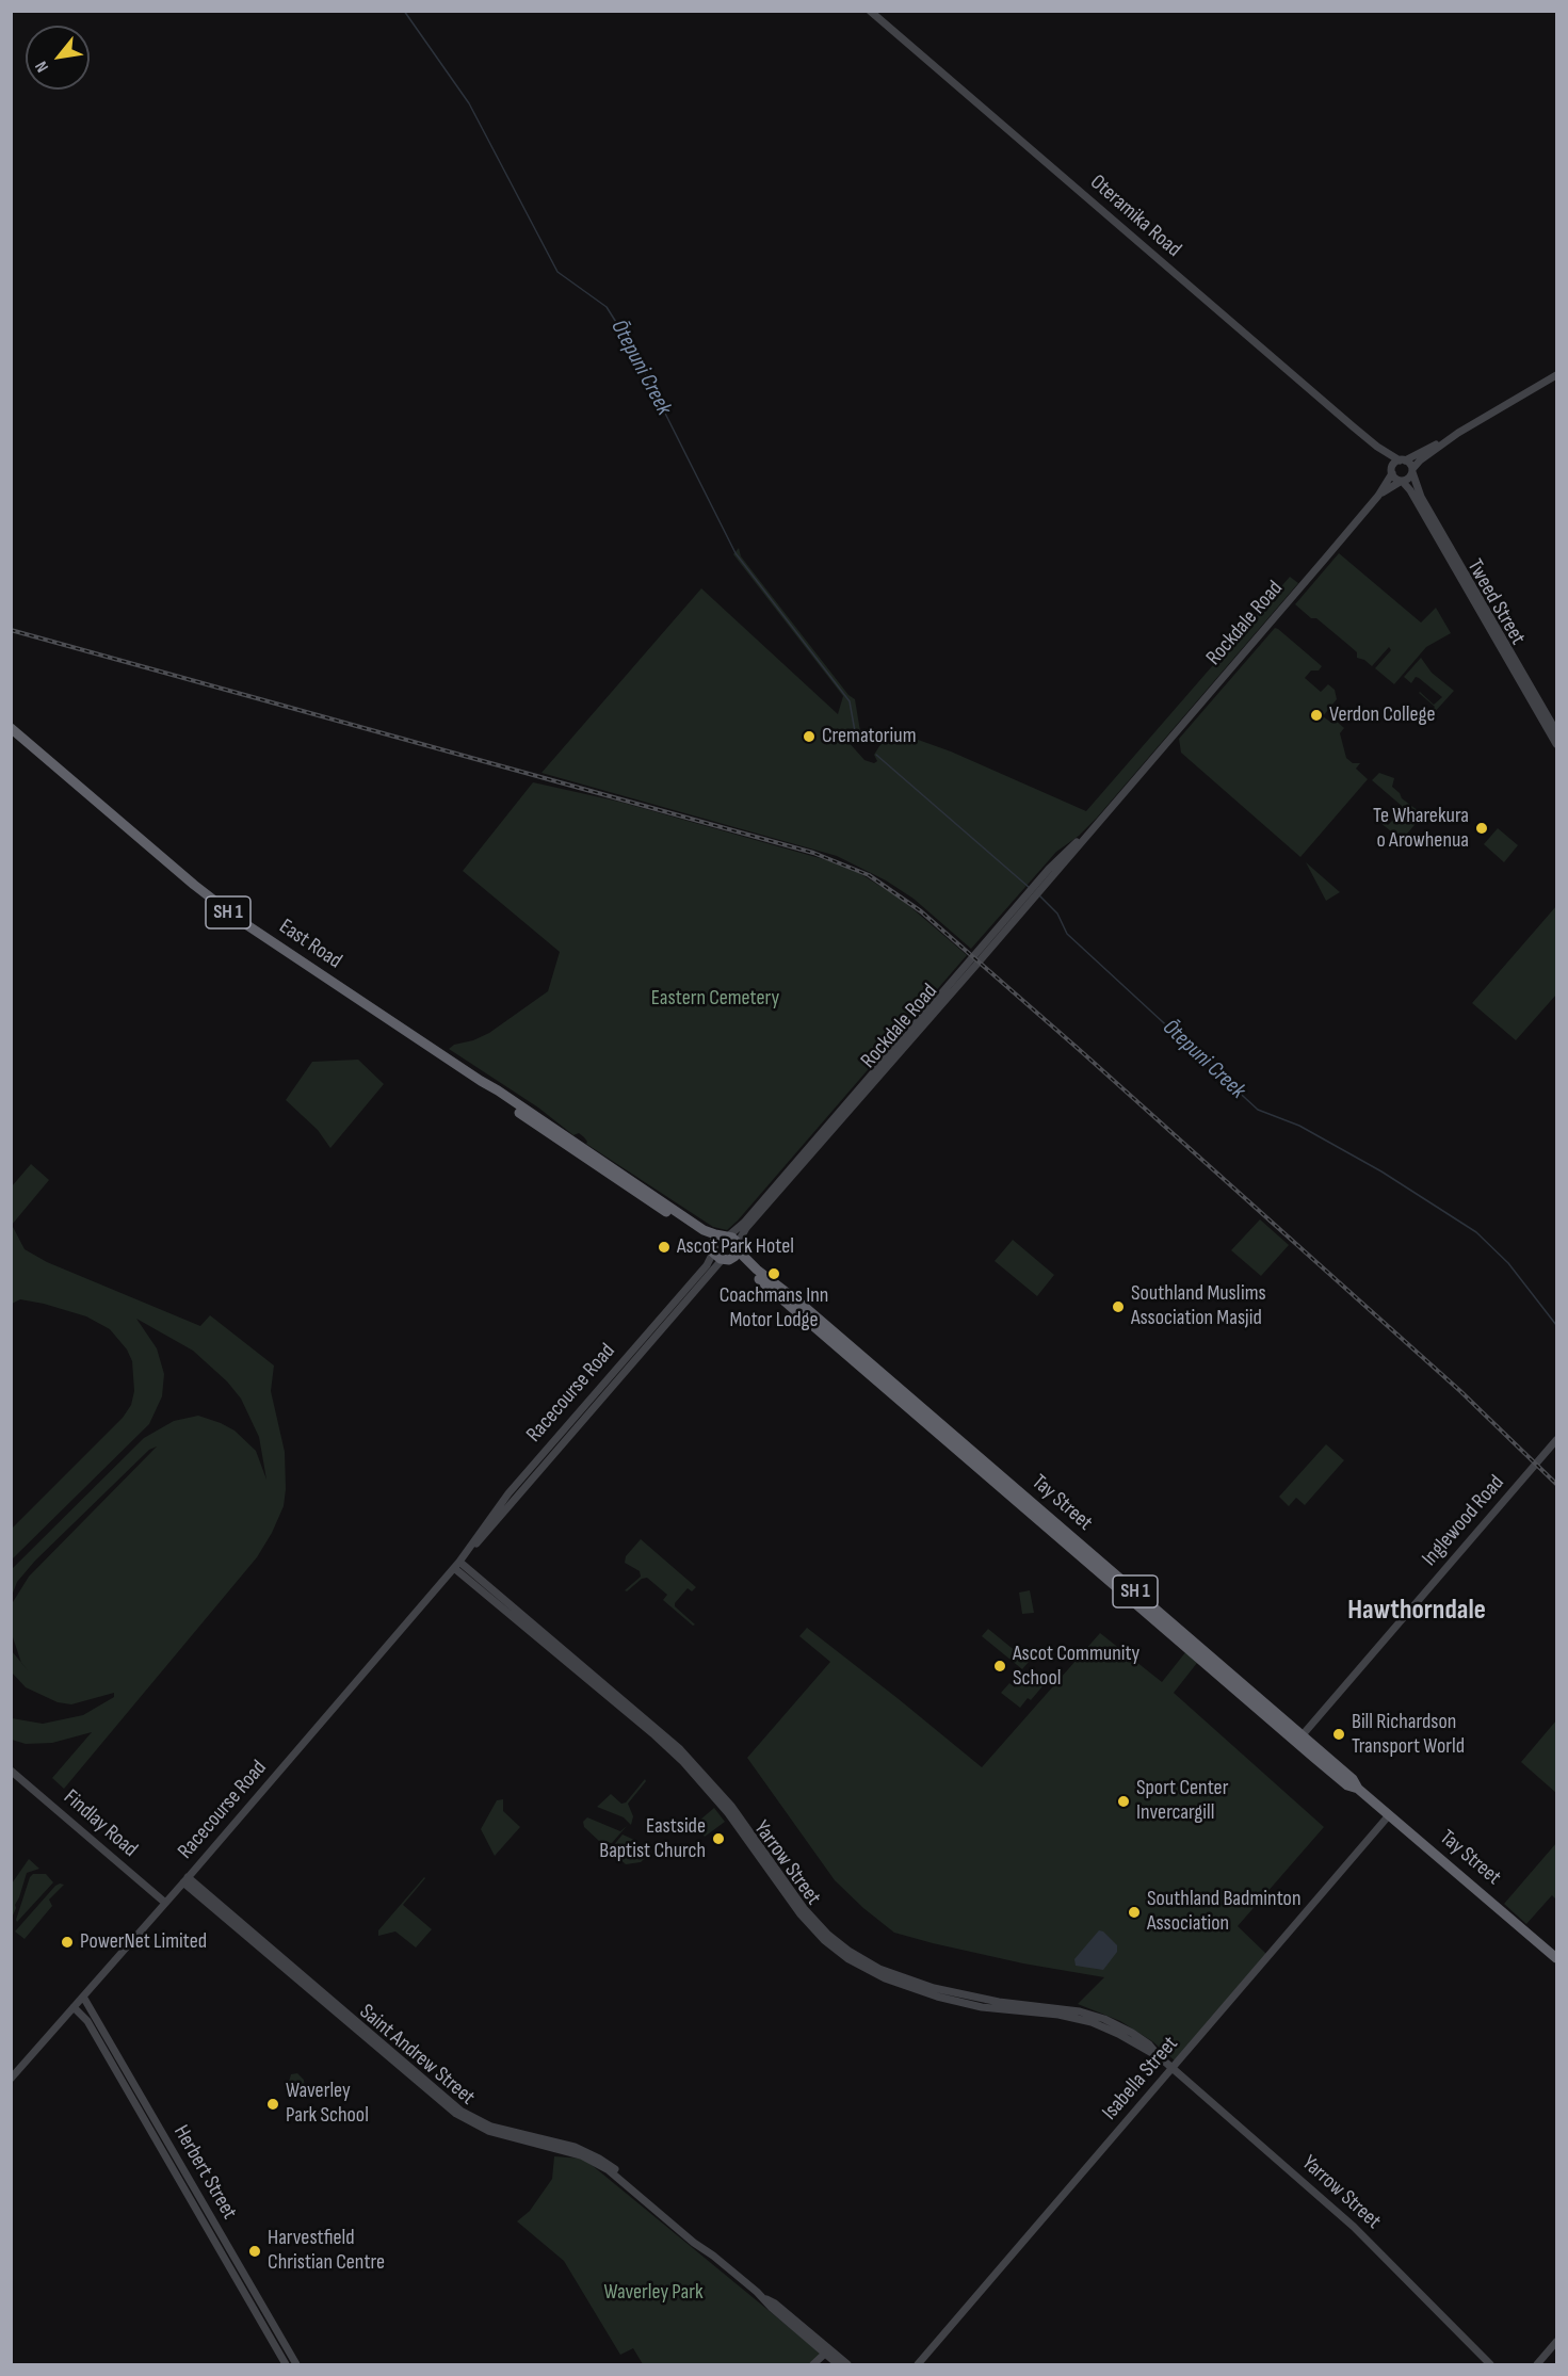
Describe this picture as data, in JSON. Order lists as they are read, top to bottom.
{
  "streets": {
    "highway": ["SH 1", "East Road", "Tay Street"],
    "street": [
      "Oteramika Road",
      "Tweed Street",
      "Rockdale Road",
      "Racecourse Road",
      "Inglewood Road",
      "Findlay Road",
      "Yarrow Street",
      "Saint Andrew Street",
      "Isabella Street",
      "Herbert Street"
    ]
  },
  "crossings": [
    ["Oteramika Road", "Tweed Street"],
    ["Oteramika Road", "Rockdale Road"],
    ["Tweed Street", "Rockdale Road"],
    ["Rockdale Road", "SH 1"],
    ["Rockdale Road", "East Road"],
    ["Rockdale Road", "Racecourse Road"],
    ["Rockdale Road", "Tay Street"],
    ["SH 1", "East Road"],
    ["SH 1", "Racecourse Road"],
    ["SH 1", "Tay Street"],
    ["East Road", "Racecourse Road"],
    ["East Road", "Tay Street"],
    ["Racecourse Road", "Tay Street"],
    ["Racecourse Road", "Findlay Road"],
    ["Racecourse Road", "Yarrow Street"],
    ["Racecourse Road", "Saint Andrew Street"],
    ["Racecourse Road", "Herbert Street"],
    ["Tay Street", "Inglewood Road"],
    ["Tay Street", "Isabella Street"],
    ["Yarrow Street", "Isabella Street"]
  ],
  "districts": ["Hawthorndale"],
  "water": ["Ōtepuni Creek"],
  "parks": ["Eastern Cemetery", "Waverley Park"],
  "places": [
    "Verdon College",
    "Crematorium",
    "Te Wharekura o Arowhenua",
    "Ascot Park Hotel",
    "Coachmans Inn Motor Lodge",
    "Southland Muslims Association Masjid",
    "Ascot Community School",
    "Bill Richardson Transport World",
    "Sport Center Invercargill",
    "Eastside Baptist Church",
    "Southland Badminton Association",
    "PowerNet Limited",
    "Waverley Park School",
    "Harvestfield Christian Centre"
  ],
  "north": "bottom left"
}
